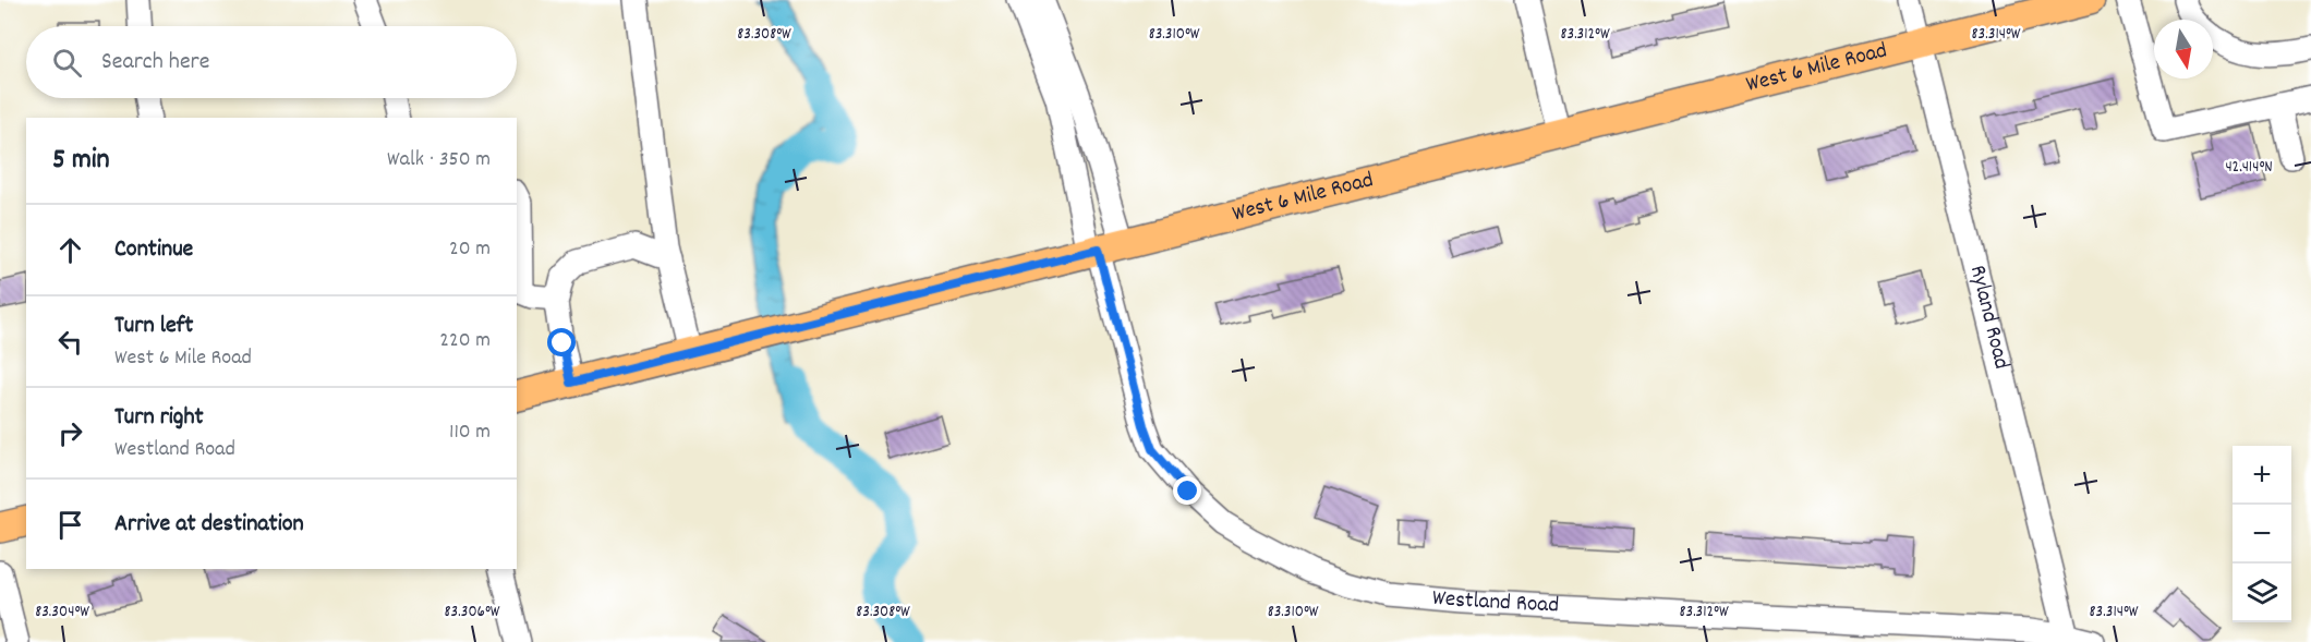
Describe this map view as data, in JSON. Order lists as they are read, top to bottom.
{
  "streets": {
    "main road": ["West 6 Mile Road"],
    "street": ["Ryland Road", "Westland Road"]
  },
  "crossings": [
    ["West 6 Mile Road", "Ryland Road"],
    ["West 6 Mile Road", "Westland Road"],
    ["Ryland Road", "Westland Road"]
  ],
  "north": "bottom",
  "page": {
    "search": "Search here",
    "heading": ["5 min", "Walk · 350 m"],
    "list": [
      ["Continue", "20 m"],
      ["Turn left", "West 6 Mile Road", "220 m"],
      ["Turn right", "Westland Road", "110 m"],
      "Arrive at destination"
    ],
    "map_buttons": ["+", "−"]
  },
  "coordinates": [
    "83.308°W",
    "83.310°W",
    "83.312°W",
    "83.314°W",
    "42.414°N",
    "83.304°W",
    "83.306°W"
  ]
}
